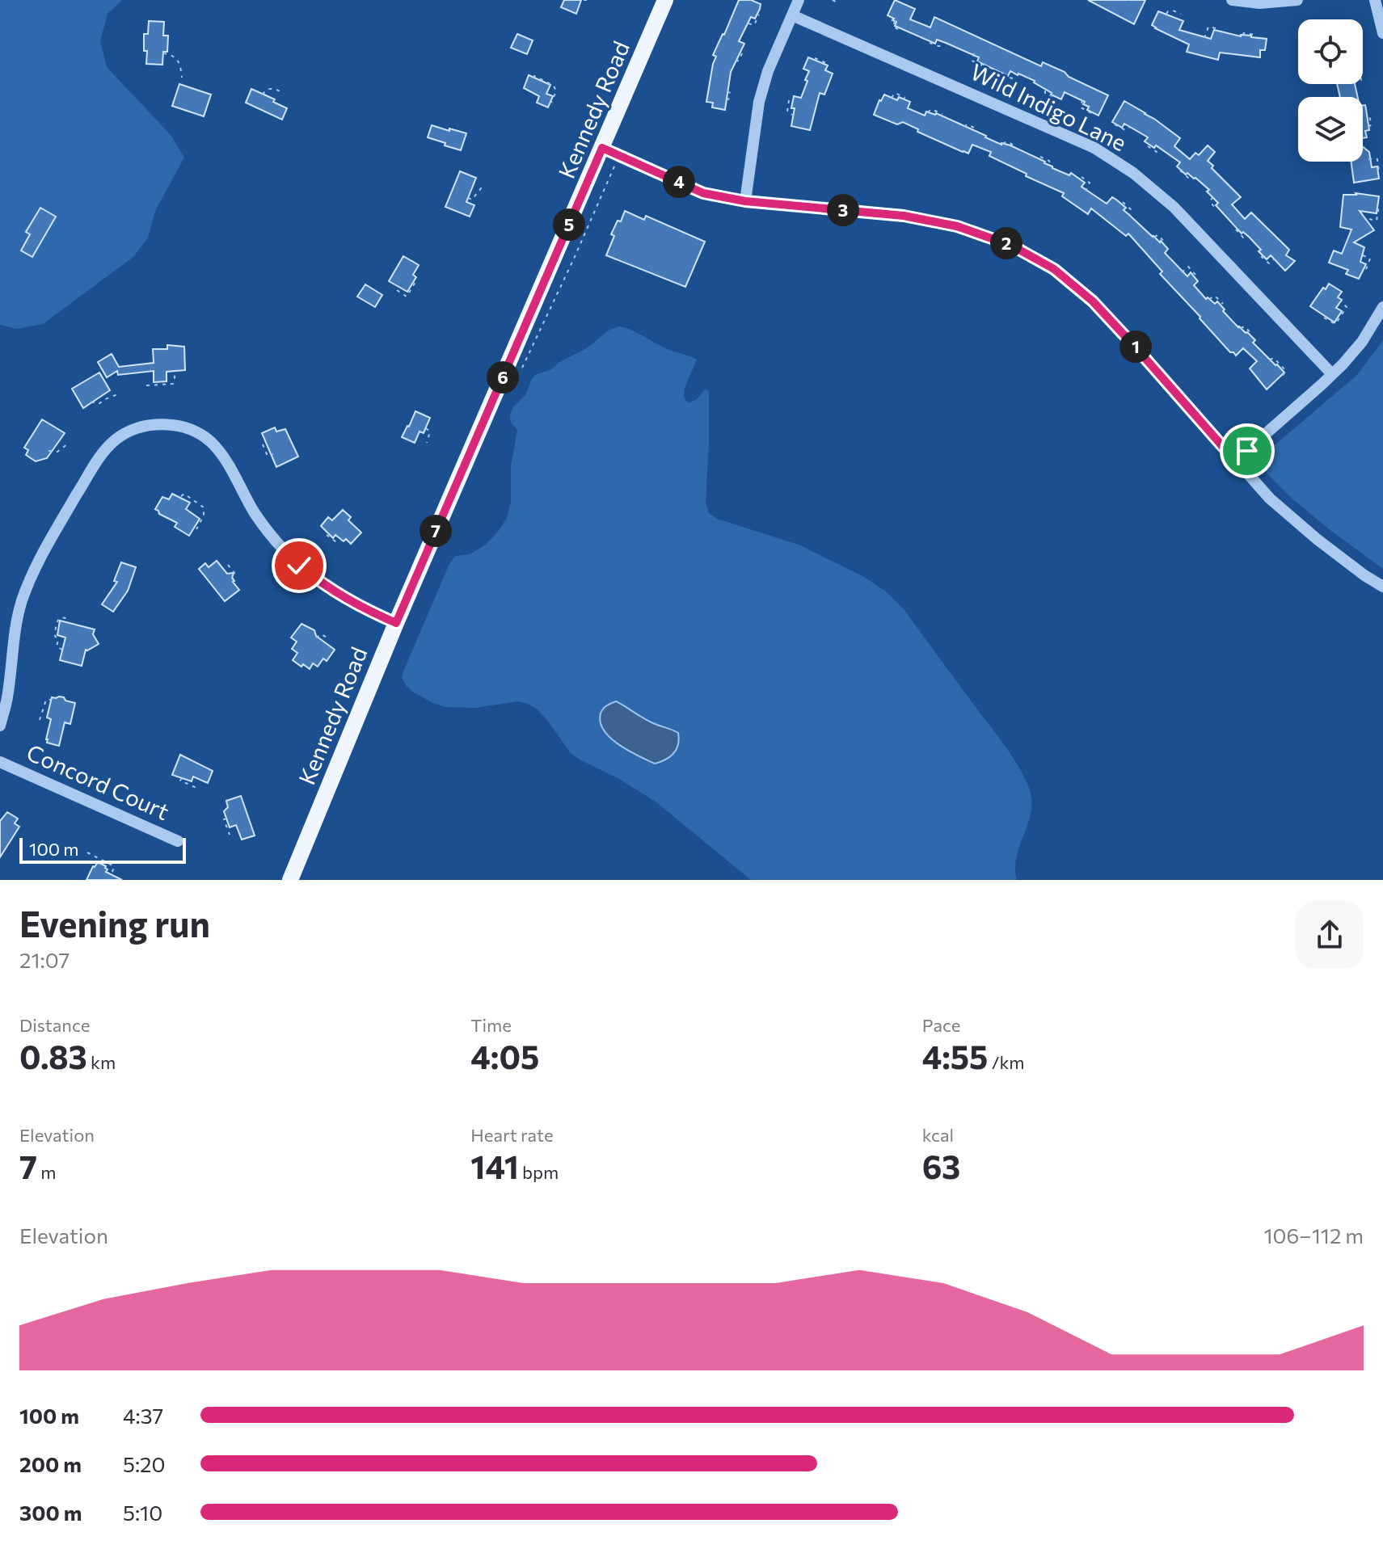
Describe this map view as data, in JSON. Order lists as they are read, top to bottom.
{
  "streets": {
    "main road": ["Kennedy Road"],
    "street": ["Wild Indigo Lane", "Concord Court"]
  },
  "scale_bar": "100 m",
  "page": {
    "pins": [
      "4",
      "3",
      "5",
      "2",
      "1",
      "6",
      "7"
    ],
    "scale": "100 m",
    "heading": ["Evening run", "21:07"],
    "stats": [
      ["Distance", "0.83 km"],
      ["Time", "4:05"],
      ["Pace", "4:55 /km"],
      ["Elevation", "7 m"],
      ["Heart rate", "141 bpm"],
      ["kcal", "63"]
    ],
    "chart": ["Elevation", "106–112 m"],
    "list": [
      {
        "name": "100 m",
        "note": "4:37"
      },
      {
        "name": "200 m",
        "note": "5:20"
      },
      {
        "name": "300 m",
        "note": "5:10"
      }
    ]
  }
}
